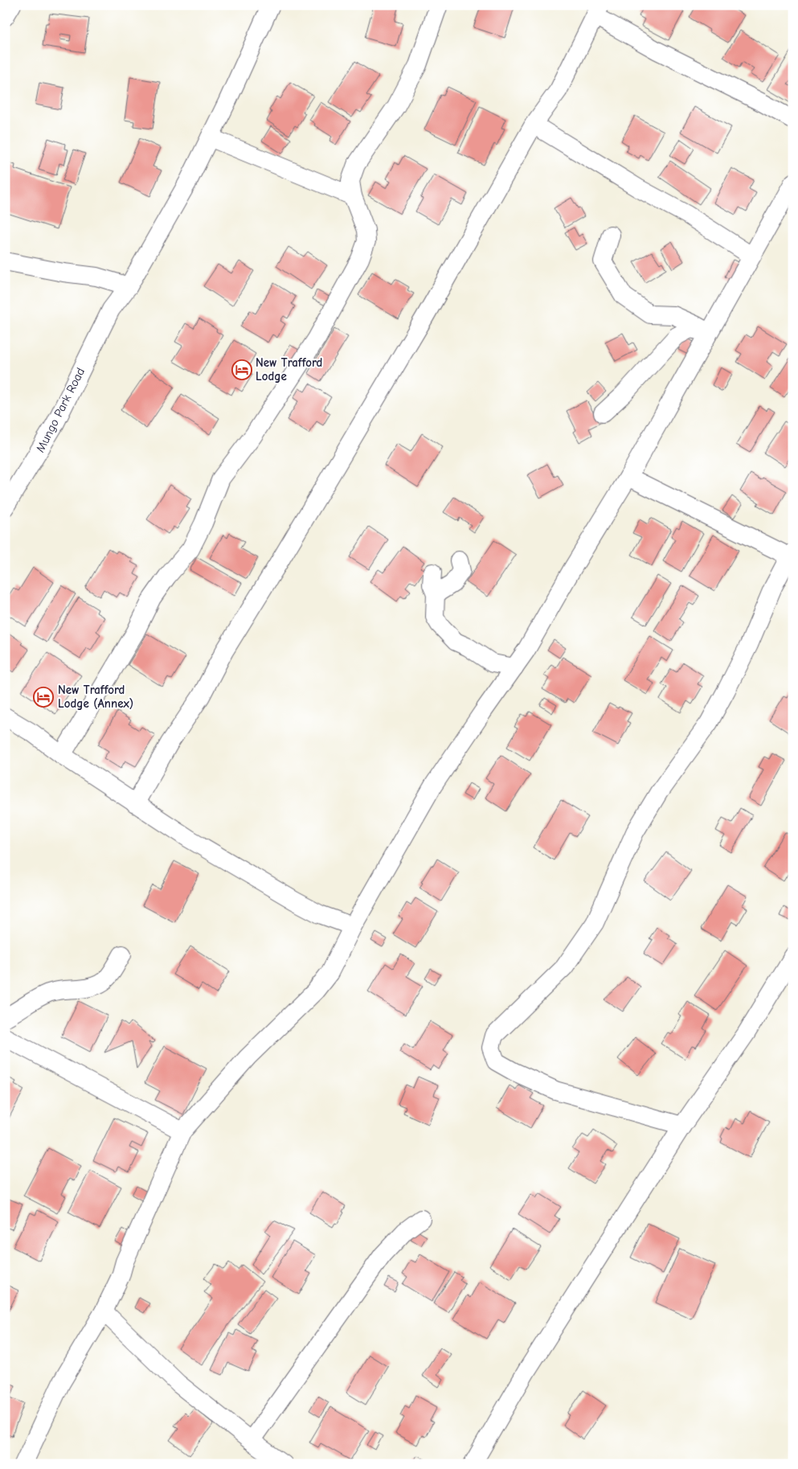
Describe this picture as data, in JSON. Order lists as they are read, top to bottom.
{
  "streets": {
    "street": ["Mungo Park Road"]
  },
  "places": {
    "hotel": ["New Trafford Lodge", "New Trafford Lodge (Annex)"]
  }
}
